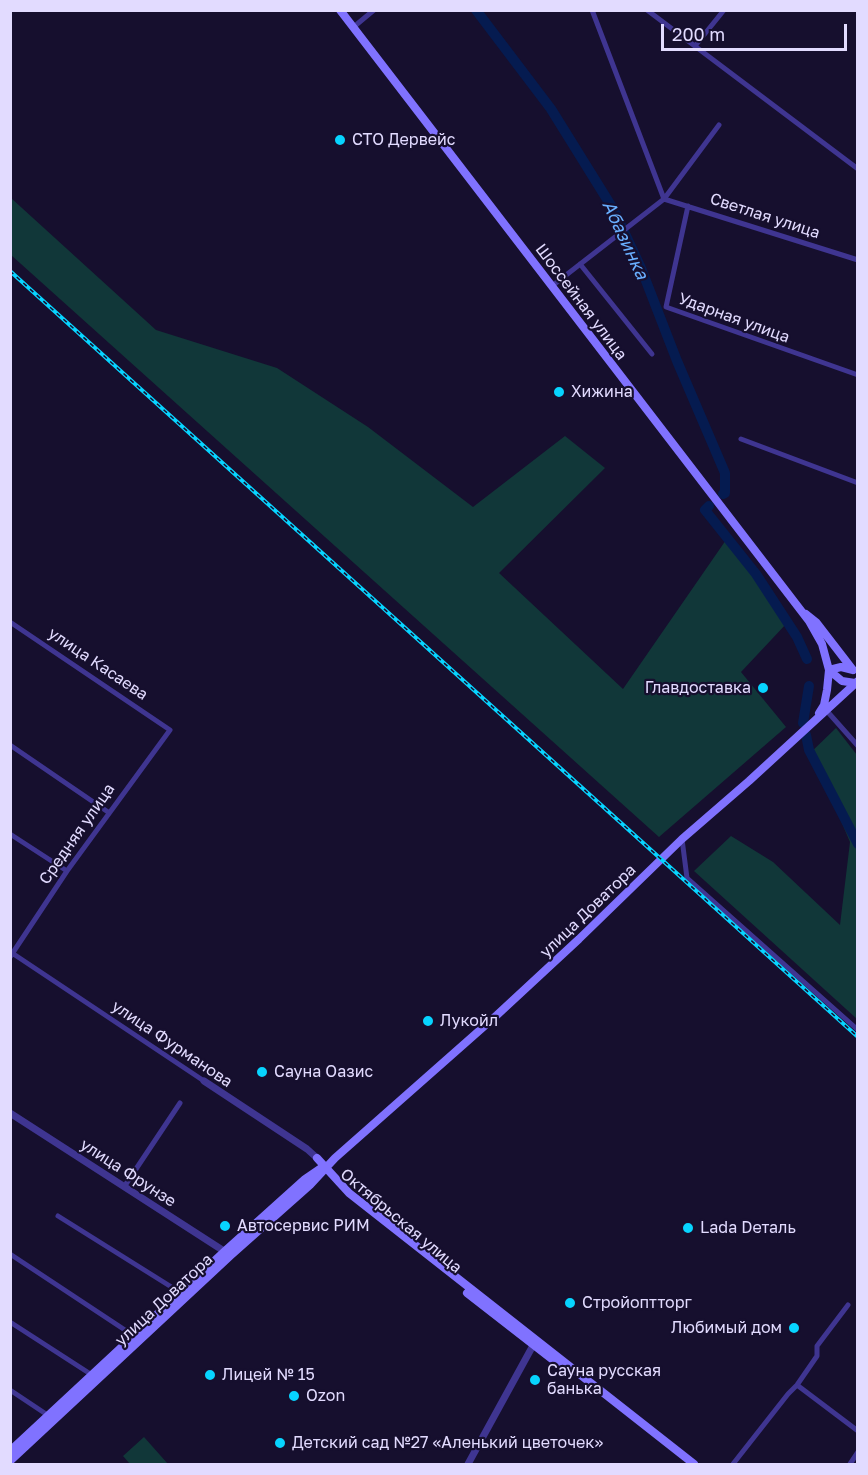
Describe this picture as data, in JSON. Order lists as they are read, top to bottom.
{
  "streets": {
    "main road": ["Шоссейная улица", "улица Доватора", "Октябрьская улица"],
    "street": [
      "Светлая улица",
      "Ударная улица",
      "улица Касаева",
      "Средняя улица",
      "улица Фурманова",
      "улица Фрунзе"
    ]
  },
  "crossings": [
    ["Светлая улица", "Ударная улица"],
    ["улица Касаева", "Средняя улица"],
    ["Средняя улица", "улица Фурманова"],
    ["улица Доватора", "улица Фрунзе"],
    ["улица Доватора", "Октябрьская улица"],
    ["улица Фурманова", "Октябрьская улица"]
  ],
  "water": ["Абазинка"],
  "places": [
    "СТО Дервейс",
    "Хижина",
    "Главдоставка",
    "Лукойл",
    "Сауна Оазис",
    "Автосервис РИМ",
    "Lada Dеталь",
    "Стройоптторг",
    "Любимый дом",
    "Лицей № 15",
    "Сауна русская банька",
    "Ozon",
    "Детский сад №27 «Аленький цветочек»"
  ],
  "scale_bar": "200 m"
}
